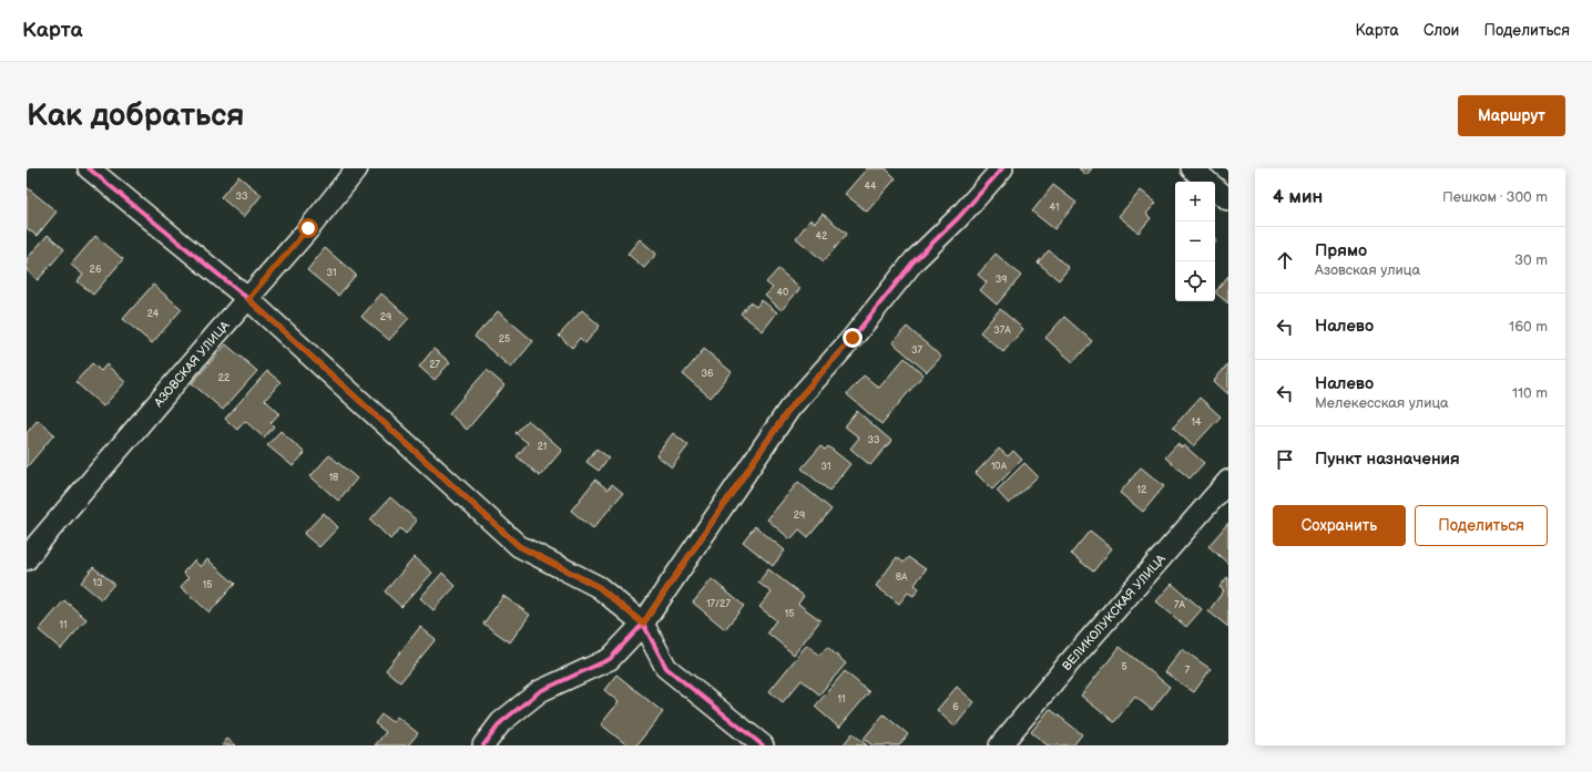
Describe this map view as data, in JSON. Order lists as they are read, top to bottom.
{
  "streets": {
    "street": ["АЗОВСКАЯ УЛИЦА", "ВЕЛИКОЛУКСКАЯ УЛИЦА"]
  },
  "house_numbers": [
    "44",
    "33",
    "41",
    "42",
    "26",
    "31",
    "39",
    "40",
    "24",
    "29",
    "37А",
    "25",
    "37",
    "27",
    "36",
    "22",
    "14",
    "33",
    "21",
    "31",
    "10А",
    "18",
    "12",
    "29",
    "8А",
    "13",
    "15",
    "17/27",
    "7А",
    "15",
    "11",
    "5",
    "7",
    "11",
    "6"
  ],
  "page": {
    "header": "Карта",
    "nav": ["Карта", "Слои", "Поделиться"],
    "buttons": [
      "Маршрут",
      ["Сохранить", "Поделиться"]
    ],
    "title": "Как добраться",
    "heading": ["4 мин", "Пешком · 300 m"],
    "map_buttons": ["+", "−"],
    "list": [
      ["Прямо", "Азовская улица", "30 m"],
      ["Налево", "160 m"],
      ["Налево", "Мелекесская улица", "110 m"],
      "Пункт назначения"
    ]
  }
}
